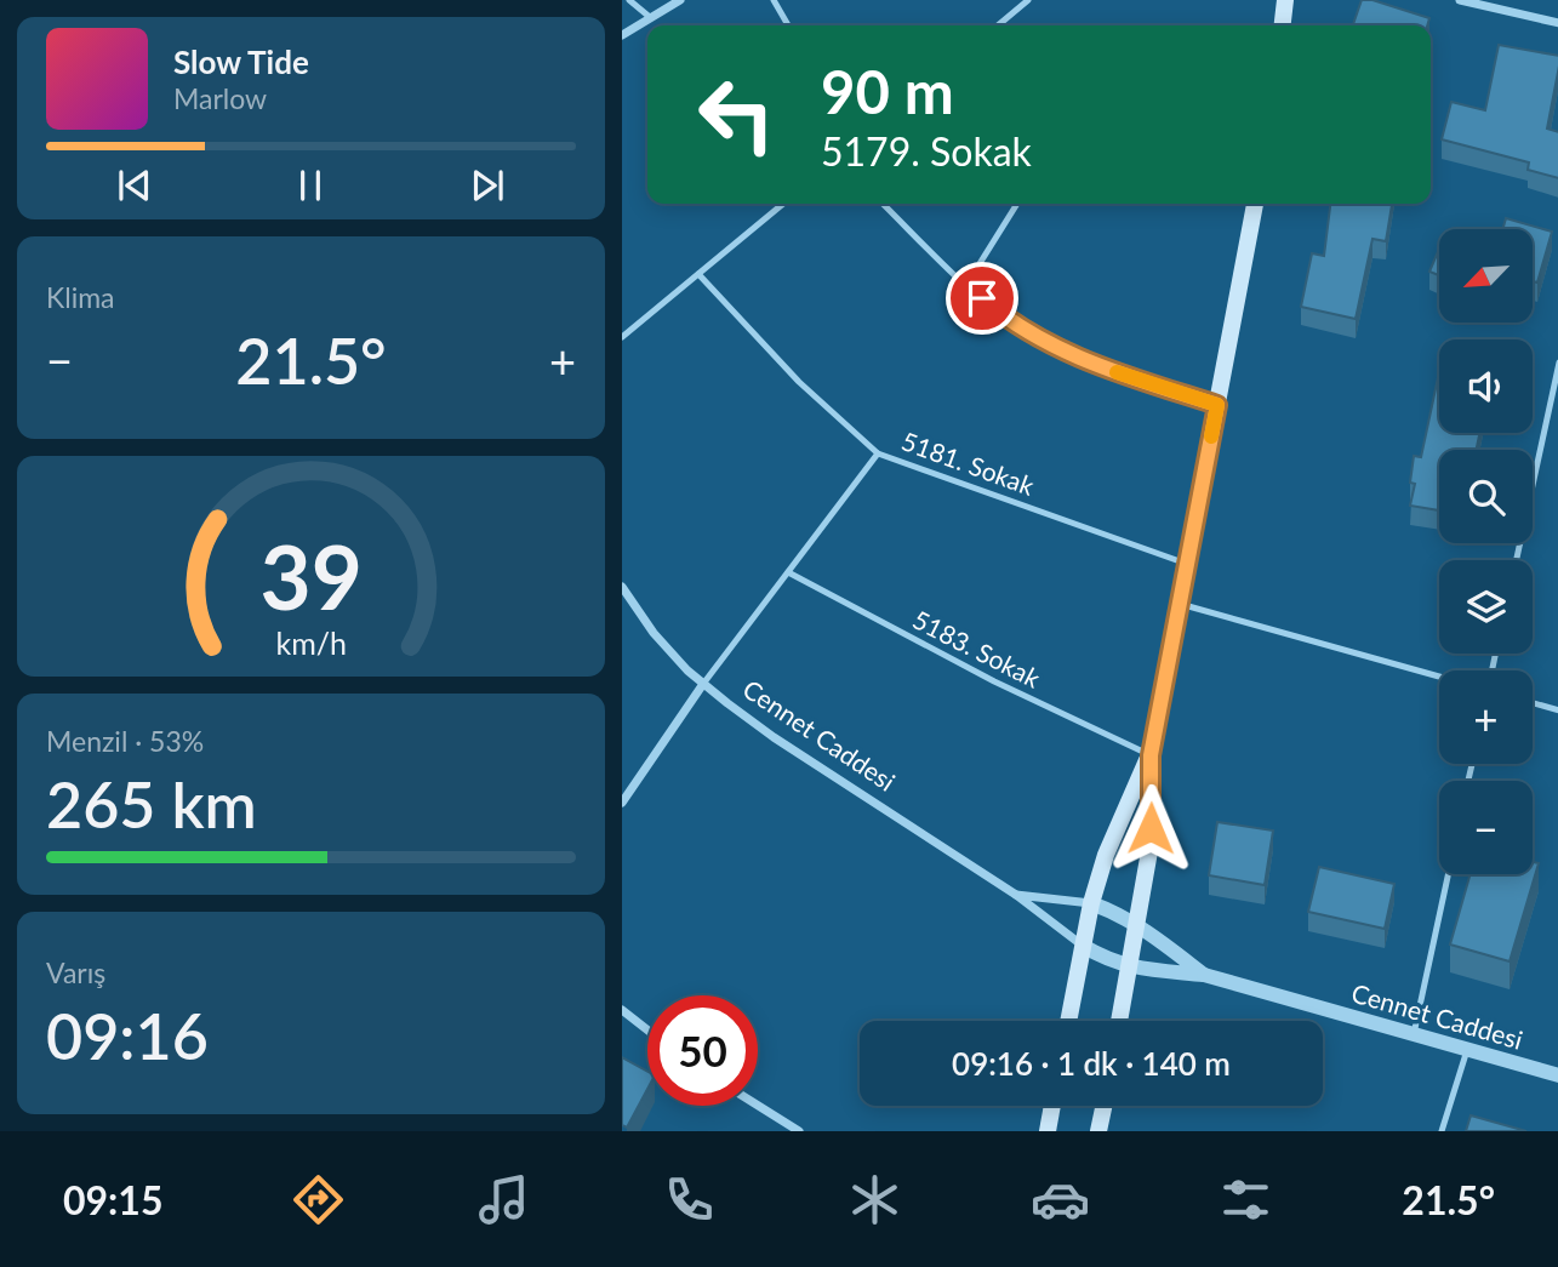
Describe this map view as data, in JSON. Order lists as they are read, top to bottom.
{
  "streets": {
    "street": ["Cennet Caddesi"],
    "lane": ["5181. Sokak", "5183. Sokak"]
  },
  "north": "bottom left",
  "page": {
    "turn": ["90 m", "5179. Sokak"],
    "song": ["Slow Tide", "Marlow"],
    "map_buttons": ["+", "−"],
    "tile": [
      "Klima",
      ["Menzil · 53%", "265 km"],
      ["Varış", "09:16"]
    ],
    "heat": ["−", "21.5°", "+"],
    "limit": "50",
    "trip": "09:16 · 1 dk · 140 m",
    "tabs": ["09:15", "21.5°"],
    "gauge": ["39", "km/h"]
  }
}
